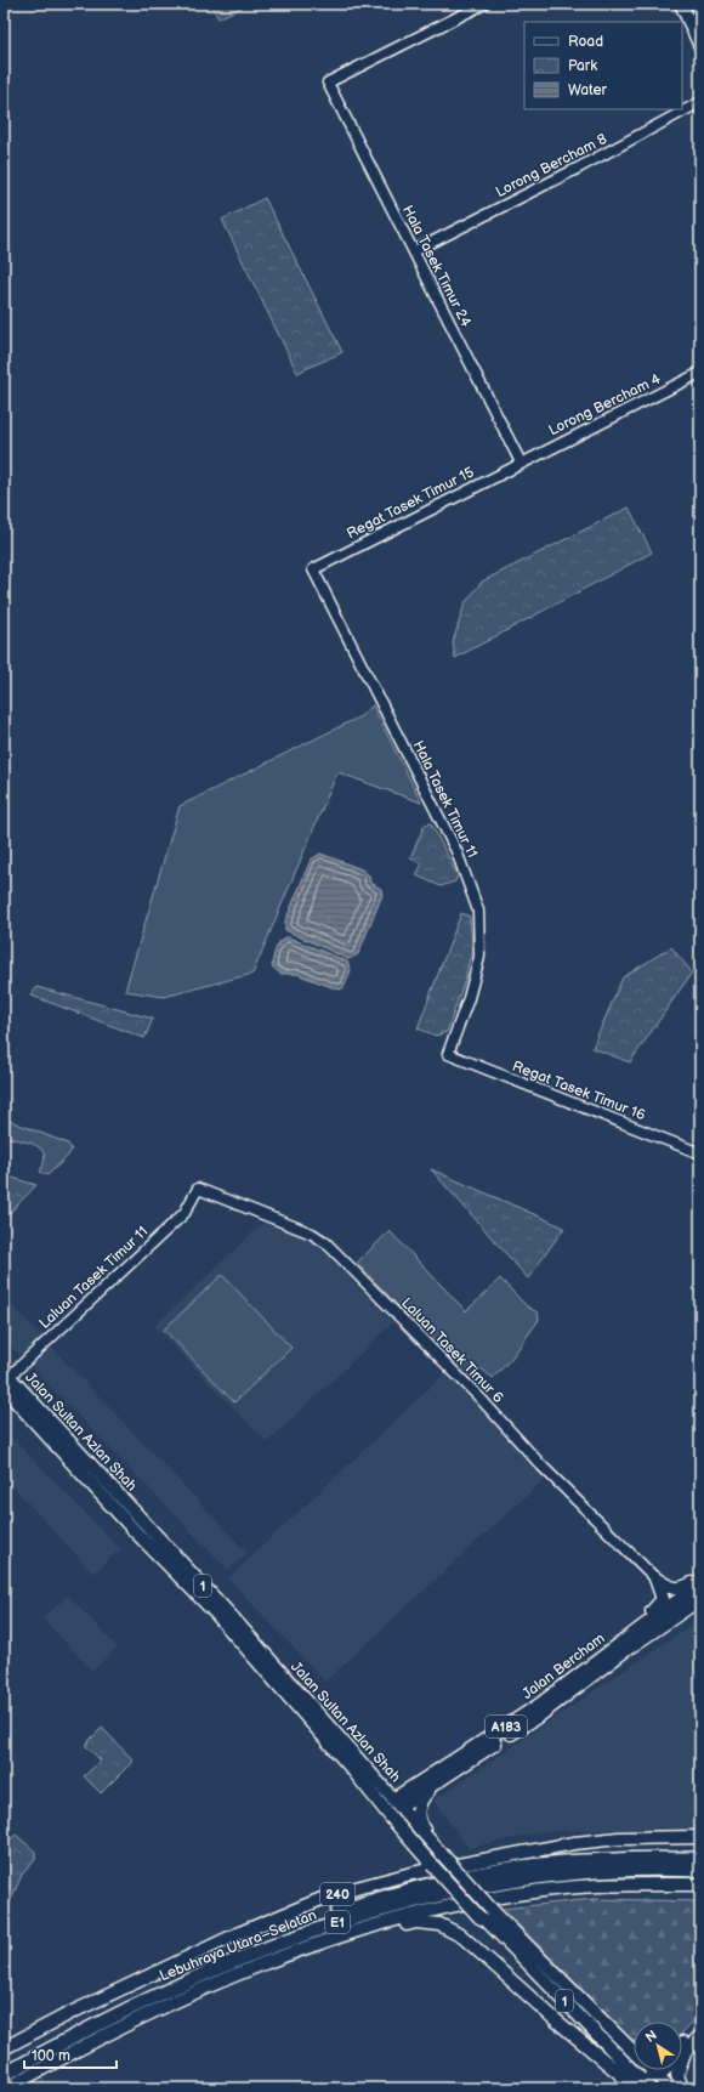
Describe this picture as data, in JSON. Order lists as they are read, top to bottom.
{
  "streets": {
    "highway": ["E1", "Lebuhraya Utara–Selatan"],
    "main road": [
      "Jalan Sultan Azlan Shah",
      "1",
      "Jalan Bercham",
      "A183",
      "240"
    ],
    "street": [
      "Lorong Bercham 8",
      "Hala Tasek Timur 24",
      "Lorong Bercham 4",
      "Regat Tasek Timur 15",
      "Hala Tasek Timur 11",
      "Regat Tasek Timur 16",
      "Laluan Tasek Timur 11",
      "Laluan Tasek Timur 6"
    ]
  },
  "crossings": [
    ["Lorong Bercham 8", "Hala Tasek Timur 24"],
    ["Hala Tasek Timur 24", "Lorong Bercham 4"],
    ["Hala Tasek Timur 24", "Regat Tasek Timur 15"],
    ["Lorong Bercham 4", "Regat Tasek Timur 15"],
    ["Regat Tasek Timur 15", "Hala Tasek Timur 11"],
    ["Hala Tasek Timur 11", "Regat Tasek Timur 16"],
    ["Laluan Tasek Timur 11", "Laluan Tasek Timur 6"],
    ["Laluan Tasek Timur 11", "Jalan Sultan Azlan Shah"],
    ["Jalan Sultan Azlan Shah", "Jalan Bercham"]
  ],
  "legend": ["Road", "Park", "Water"],
  "scale_bar": "100 m",
  "north": "top left"
}
